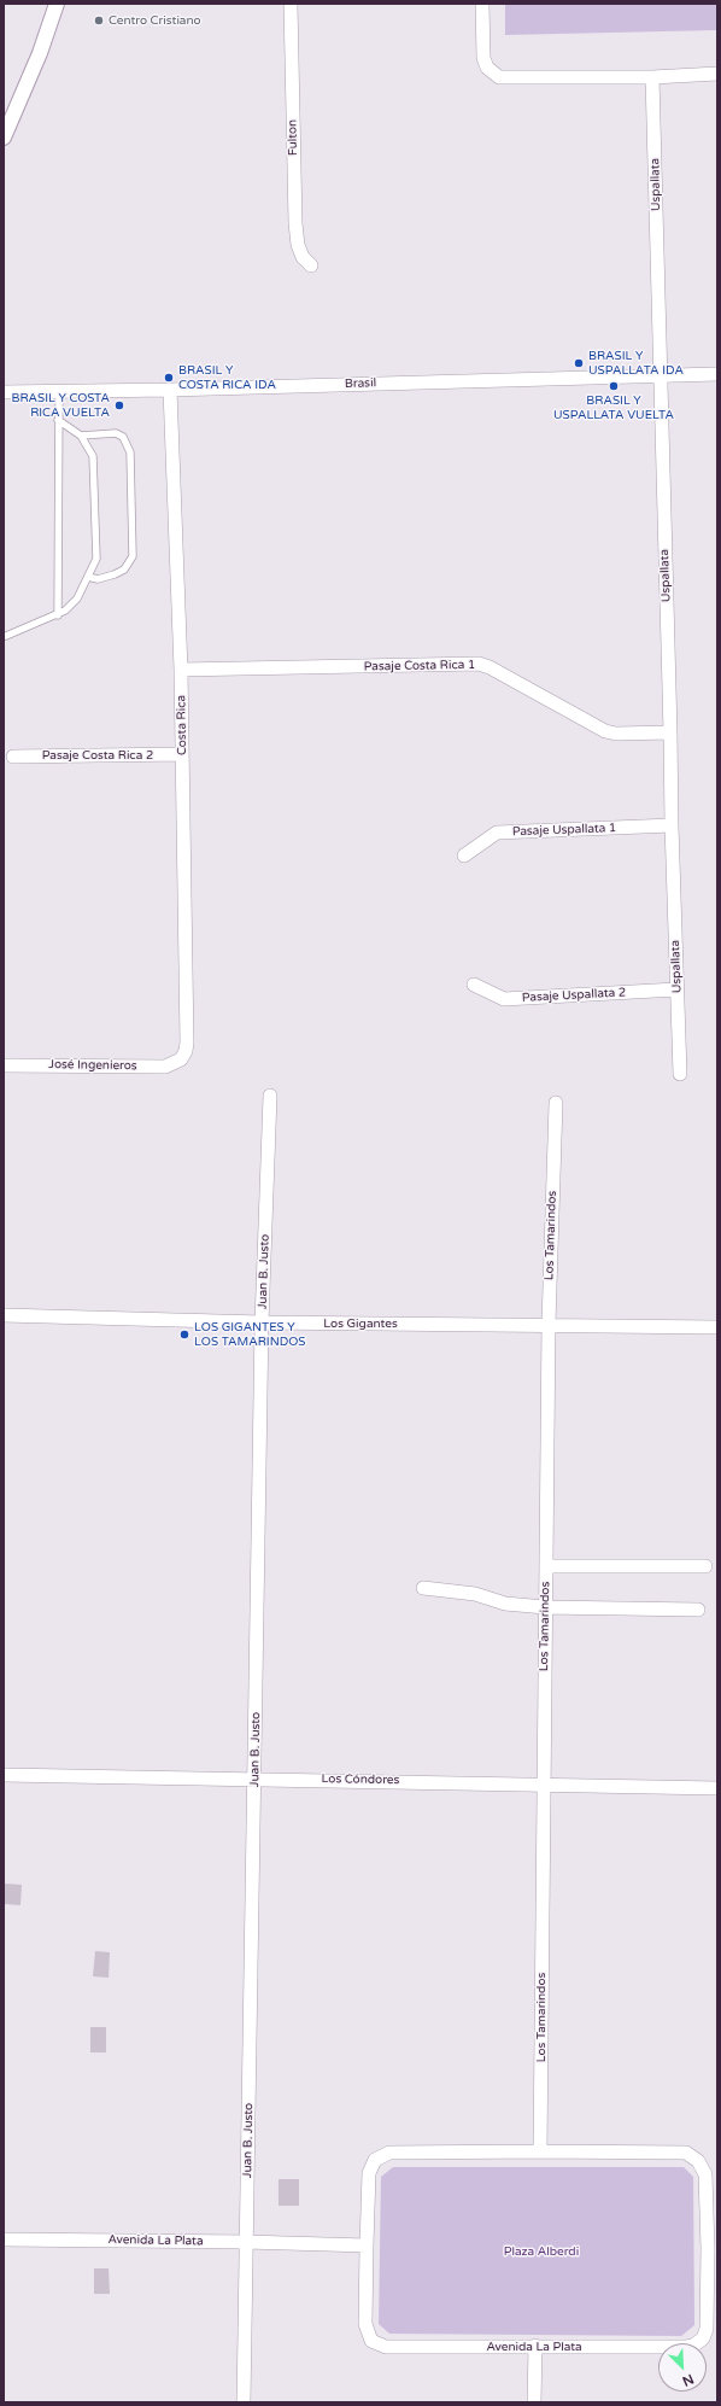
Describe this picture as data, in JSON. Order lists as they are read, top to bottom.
{
  "streets": {
    "street": [
      "Fulton",
      "Uspallata",
      "Brasil",
      "Pasaje Costa Rica 1",
      "Costa Rica",
      "Pasaje Costa Rica 2",
      "Pasaje Uspallata 1",
      "Pasaje Uspallata 2",
      "José Ingenieros",
      "Los Tamarindos",
      "Juan B. Justo",
      "Los Gigantes",
      "Los Cóndores",
      "Avenida La Plata"
    ]
  },
  "crossings": [
    ["Uspallata", "Brasil"],
    ["Uspallata", "Pasaje Costa Rica 1"],
    ["Uspallata", "Pasaje Uspallata 1"],
    ["Uspallata", "Pasaje Uspallata 2"],
    ["Brasil", "Costa Rica"],
    ["Pasaje Costa Rica 1", "Costa Rica"],
    ["Costa Rica", "Pasaje Costa Rica 2"],
    ["Costa Rica", "José Ingenieros"],
    ["Los Tamarindos", "Los Gigantes"],
    ["Los Tamarindos", "Los Cóndores"],
    ["Los Tamarindos", "Avenida La Plata"],
    ["Juan B. Justo", "Los Gigantes"],
    ["Juan B. Justo", "Los Cóndores"],
    ["Juan B. Justo", "Avenida La Plata"]
  ],
  "parks": ["Plaza Alberdi"],
  "places": [
    "Centro Cristiano",
    "BRASIL Y USPALLATA IDA",
    "BRASIL Y COSTA RICA IDA",
    "BRASIL Y USPALLATA VUELTA",
    "BRASIL Y COSTA RICA VUELTA",
    "LOS GIGANTES Y LOS TAMARINDOS"
  ],
  "north": "bottom right"
}
